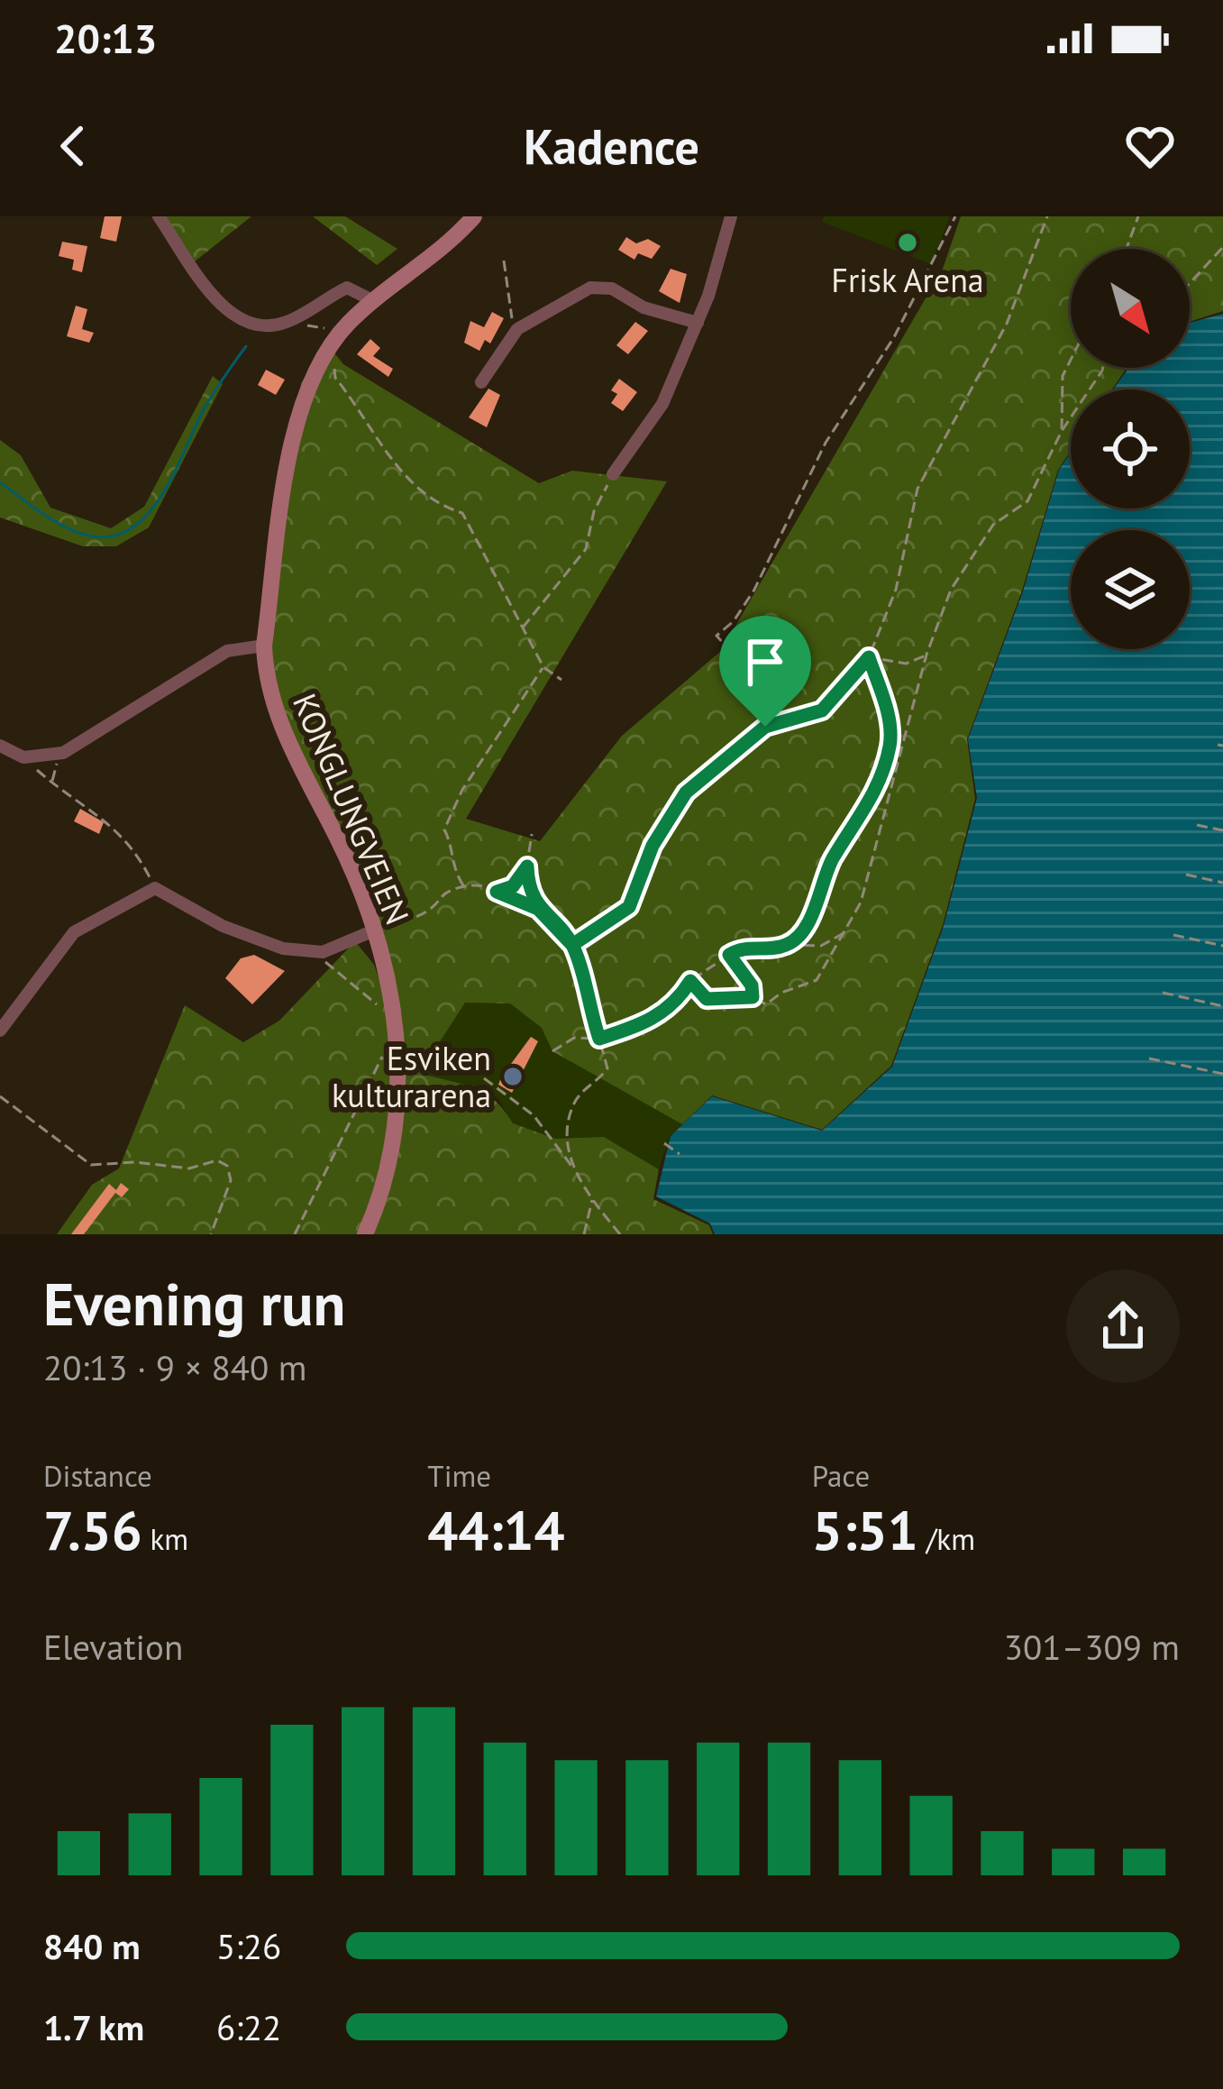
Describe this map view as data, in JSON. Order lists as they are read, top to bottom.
{
  "streets": {
    "street": ["KONGLUNGVEIEN"]
  },
  "places": ["Frisk Arena", "Esviken kulturarena"],
  "north": "bottom right",
  "page": {
    "status": "20:13",
    "header": "Kadence",
    "heading": ["Evening run", "20:13 · 9 × 840 m"],
    "stats": [
      ["Distance", "7.56 km"],
      ["Time", "44:14"],
      ["Pace", "5:51 /km"]
    ],
    "chart": ["Elevation", "301–309 m"],
    "list": [
      {
        "name": "840 m",
        "note": "5:26"
      },
      {
        "name": "1.7 km",
        "note": "6:22"
      }
    ]
  }
}
